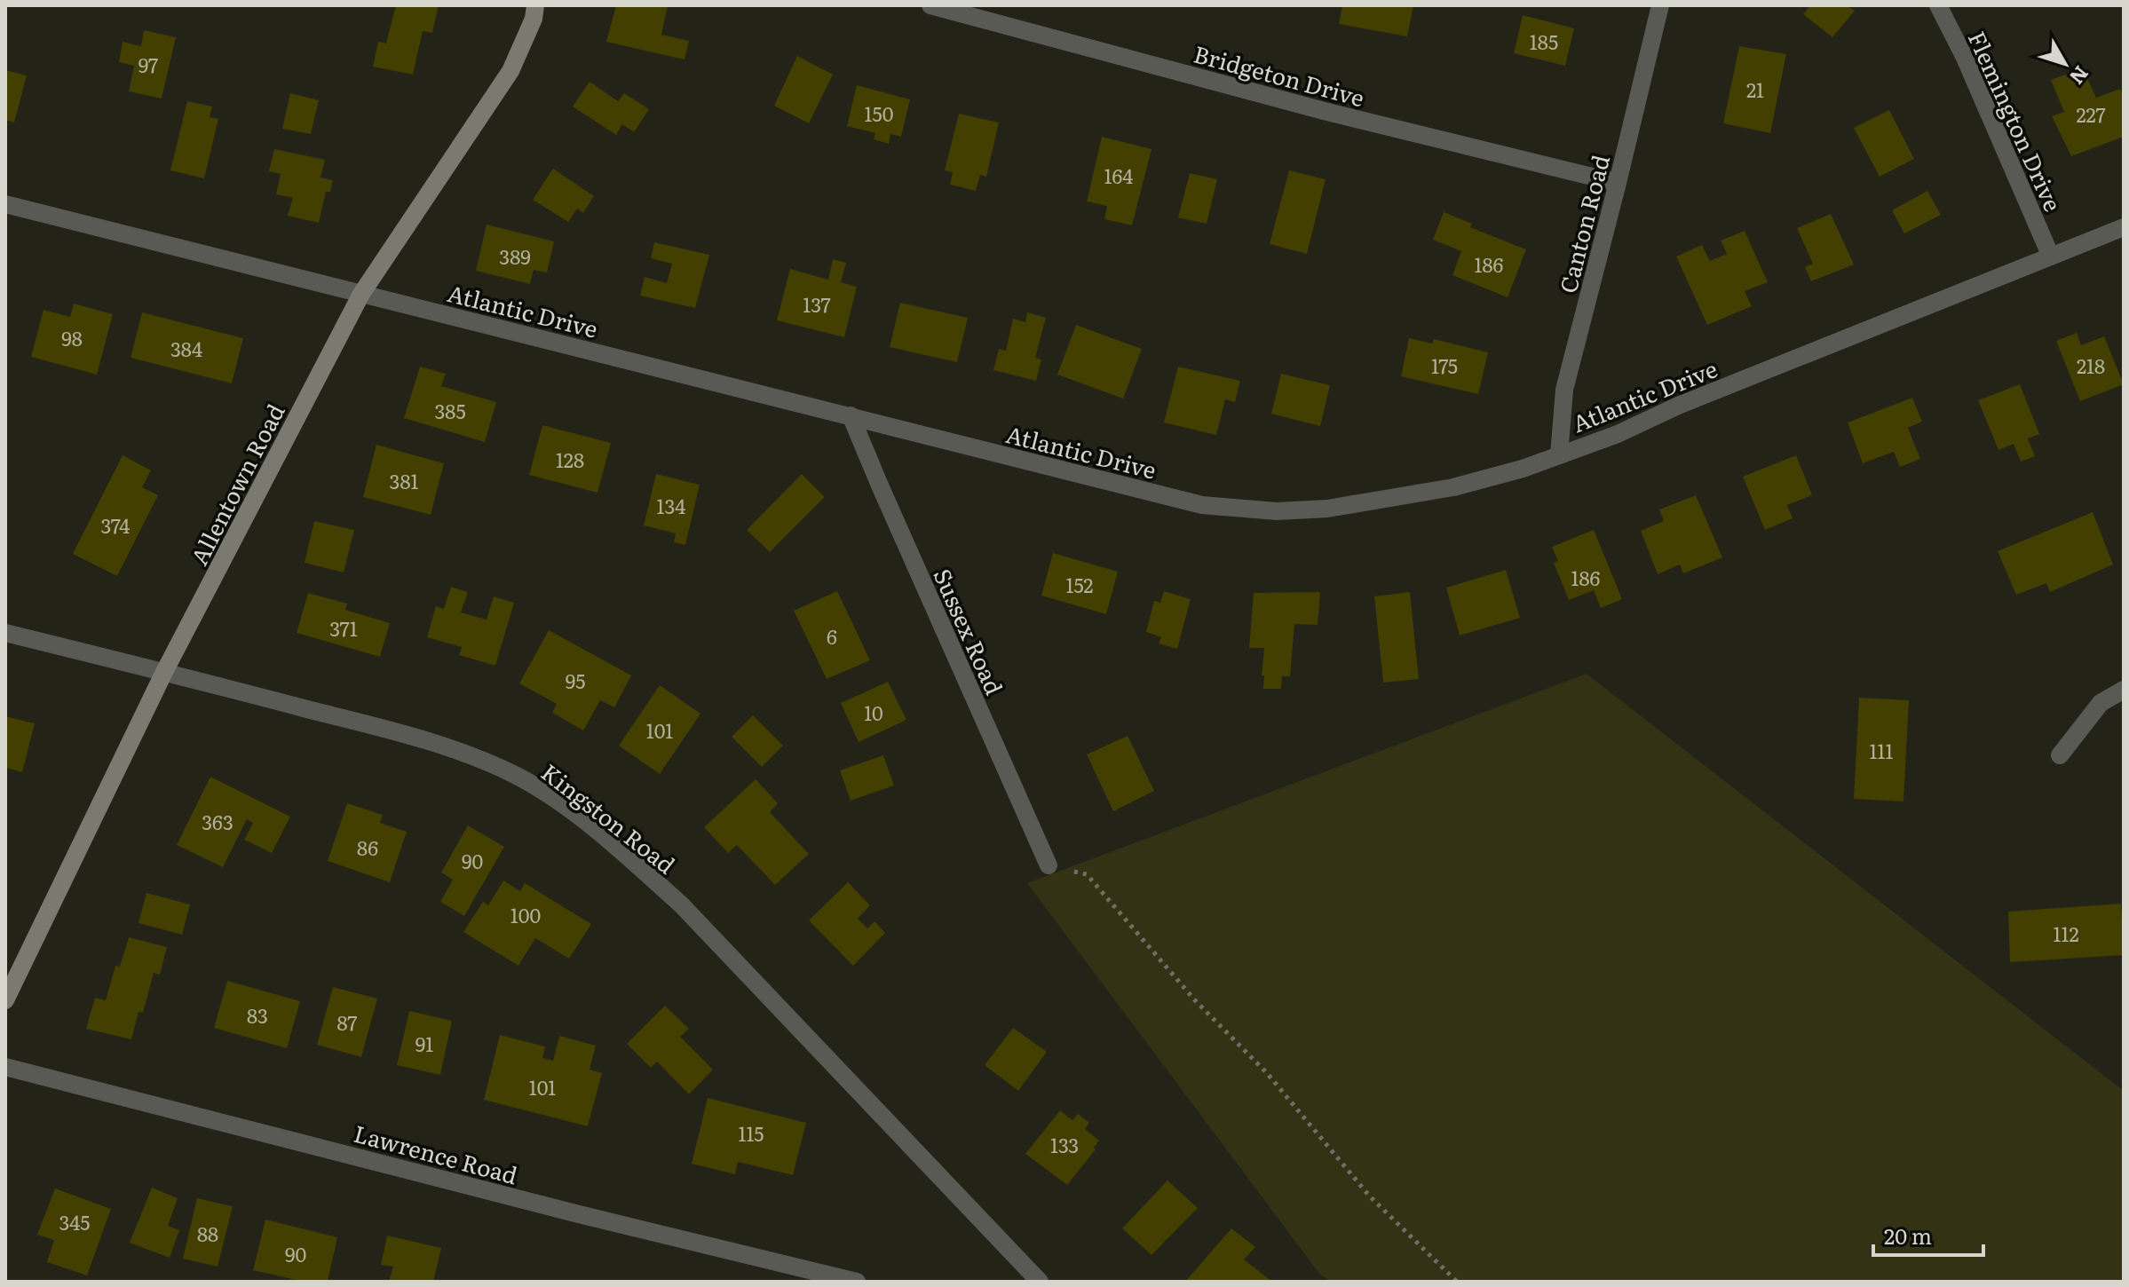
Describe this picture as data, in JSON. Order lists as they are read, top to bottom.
{
  "streets": {
    "street": [
      "Bridgeton Drive",
      "Flemington Drive",
      "Canton Road",
      "Atlantic Drive",
      "Allentown Road",
      "Sussex Road",
      "Kingston Road",
      "Lawrence Road"
    ]
  },
  "crossings": [
    ["Bridgeton Drive", "Canton Road"],
    ["Flemington Drive", "Atlantic Drive"],
    ["Canton Road", "Atlantic Drive"],
    ["Atlantic Drive", "Allentown Road"],
    ["Atlantic Drive", "Sussex Road"],
    ["Allentown Road", "Kingston Road"]
  ],
  "house_numbers": [
    "185",
    "97",
    "21",
    "150",
    "227",
    "164",
    "389",
    "186",
    "137",
    "98",
    "384",
    "175",
    "218",
    "385",
    "128",
    "381",
    "134",
    "374",
    "186",
    "152",
    "371",
    "6",
    "95",
    "10",
    "101",
    "111",
    "363",
    "86",
    "90",
    "100",
    "112",
    "83",
    "87",
    "91",
    "101",
    "115",
    "133",
    "345",
    "88",
    "90"
  ],
  "scale_bar": "20 m",
  "north": "bottom right"
}
